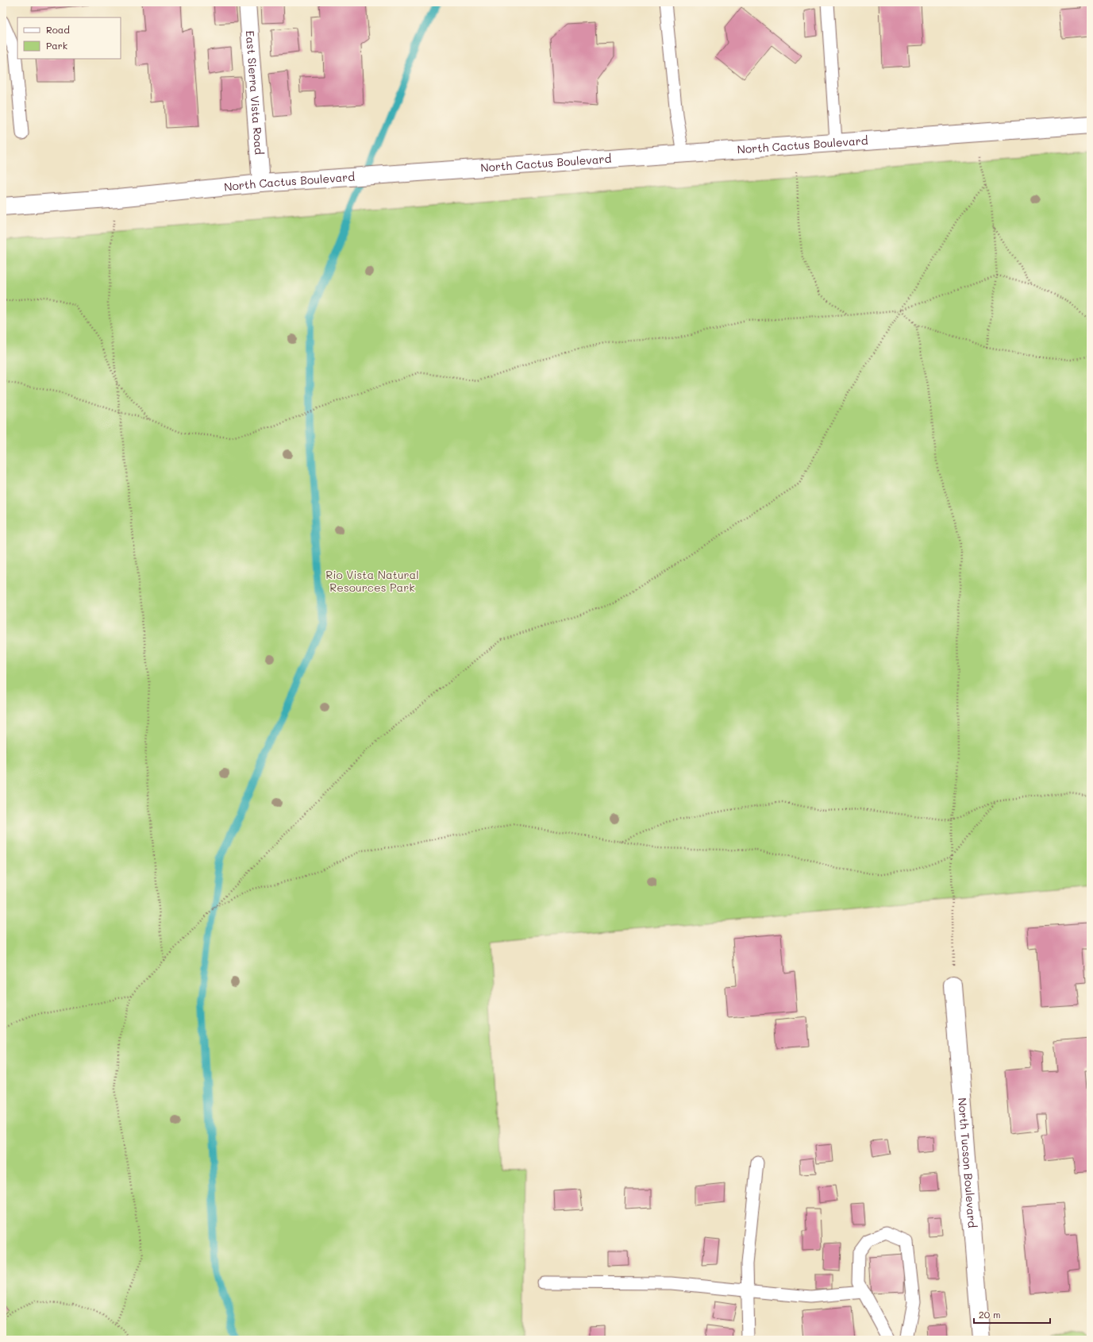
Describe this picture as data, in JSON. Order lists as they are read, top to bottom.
{
  "streets": {
    "street": ["East Sierra Vista Road", "North Cactus Boulevard", "North Tucson Boulevard"]
  },
  "crossings": [
    ["East Sierra Vista Road", "North Cactus Boulevard"]
  ],
  "parks": ["Rio Vista Natural Resources Park"],
  "legend": ["Road", "Park"],
  "scale_bar": "20 m"
}
